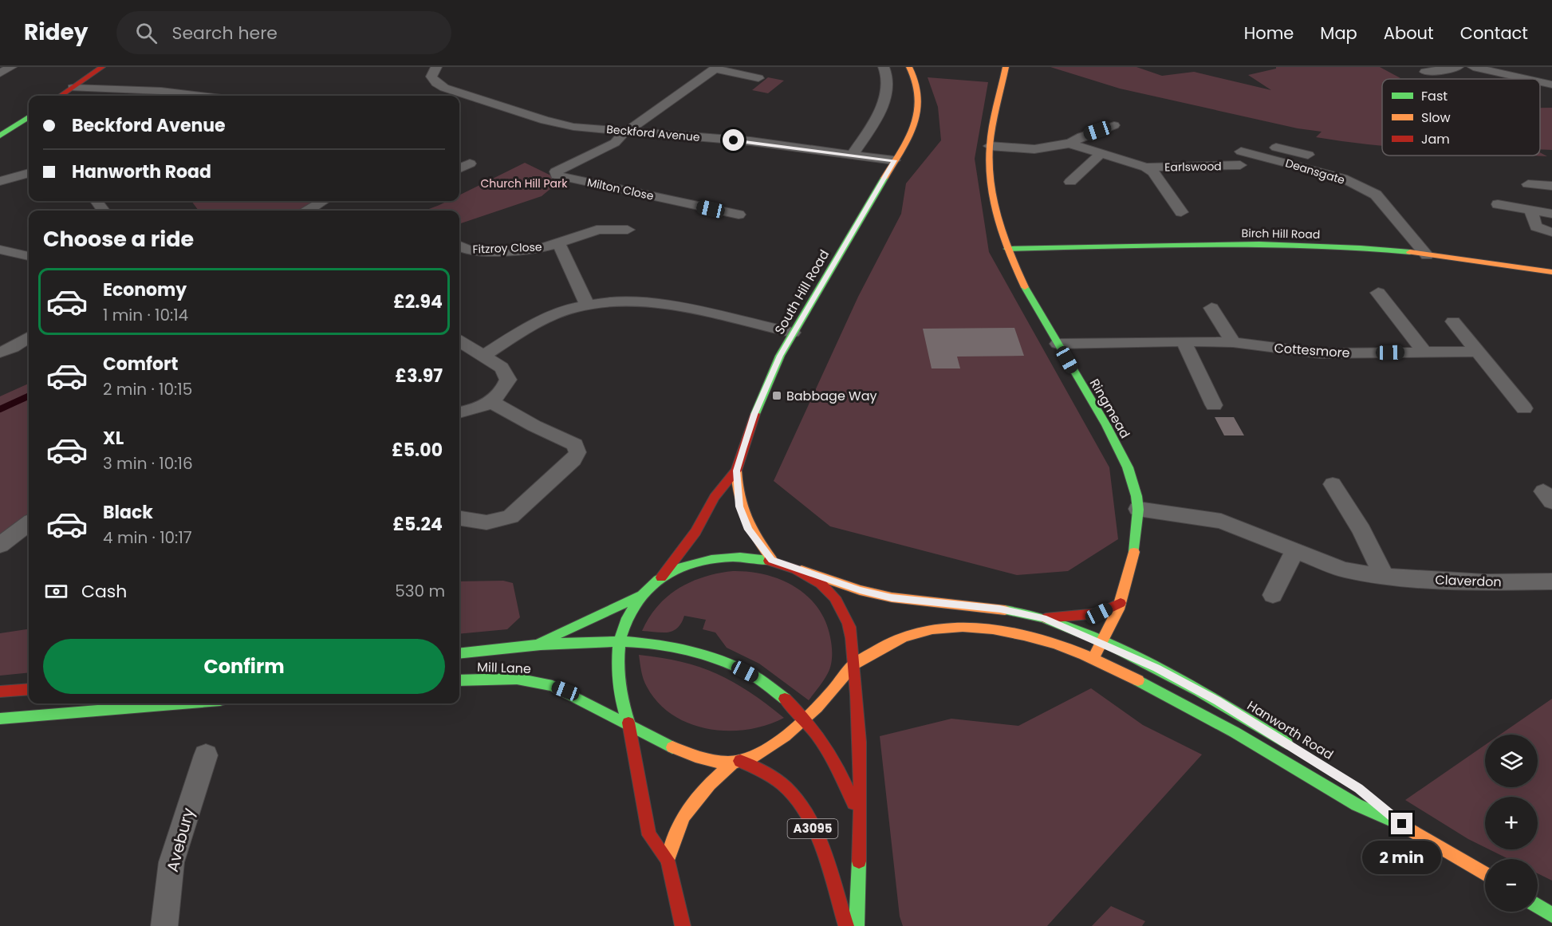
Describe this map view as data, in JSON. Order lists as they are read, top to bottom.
{
  "streets": {
    "street": [
      "Beckford Avenue",
      "Earlswood",
      "Deansgate",
      "Milton Close",
      "Birch Hill Road",
      "Fitzroy Close",
      "South Hill Road",
      "Cottesmore",
      "Ringmead",
      "Claverdon",
      "Mill Lane",
      "Hanworth Road",
      "A3095",
      "Avebury"
    ]
  },
  "crossings": [
    ["Beckford Avenue", "Milton Close"],
    ["Beckford Avenue", "South Hill Road"],
    ["Earlswood", "Ringmead"],
    ["Deansgate", "Birch Hill Road"],
    ["Birch Hill Road", "Ringmead"],
    ["South Hill Road", "Hanworth Road"],
    ["Cottesmore", "Ringmead"],
    ["Ringmead", "Claverdon"],
    ["Ringmead", "Hanworth Road"],
    ["Mill Lane", "A3095"]
  ],
  "parks": ["Church Hill Park"],
  "places": {
    "transit": ["Babbage Way"]
  },
  "legend": ["Fast", "Slow", "Jam"],
  "page": {
    "header": "Ridey",
    "search": "Search here",
    "nav": [
      "Home",
      "Map",
      "About",
      "Contact"
    ],
    "banner": ["Beckford Avenue", "Hanworth Road"],
    "heading": "Choose a ride",
    "list": [
      {
        "name": "Economy",
        "note": "1 min · 10:14",
        "value": "£2.94"
      },
      {
        "name": "Comfort",
        "note": "2 min · 10:15",
        "value": "£3.97"
      },
      {
        "name": "XL",
        "note": "3 min · 10:16",
        "value": "£5.00"
      },
      {
        "name": "Black",
        "note": "4 min · 10:17",
        "value": "£5.24"
      }
    ],
    "pay": ["Cash", "530 m"],
    "buttons": "Confirm",
    "map_buttons": ["+", "−"],
    "bubble": "2 min"
  }
}
